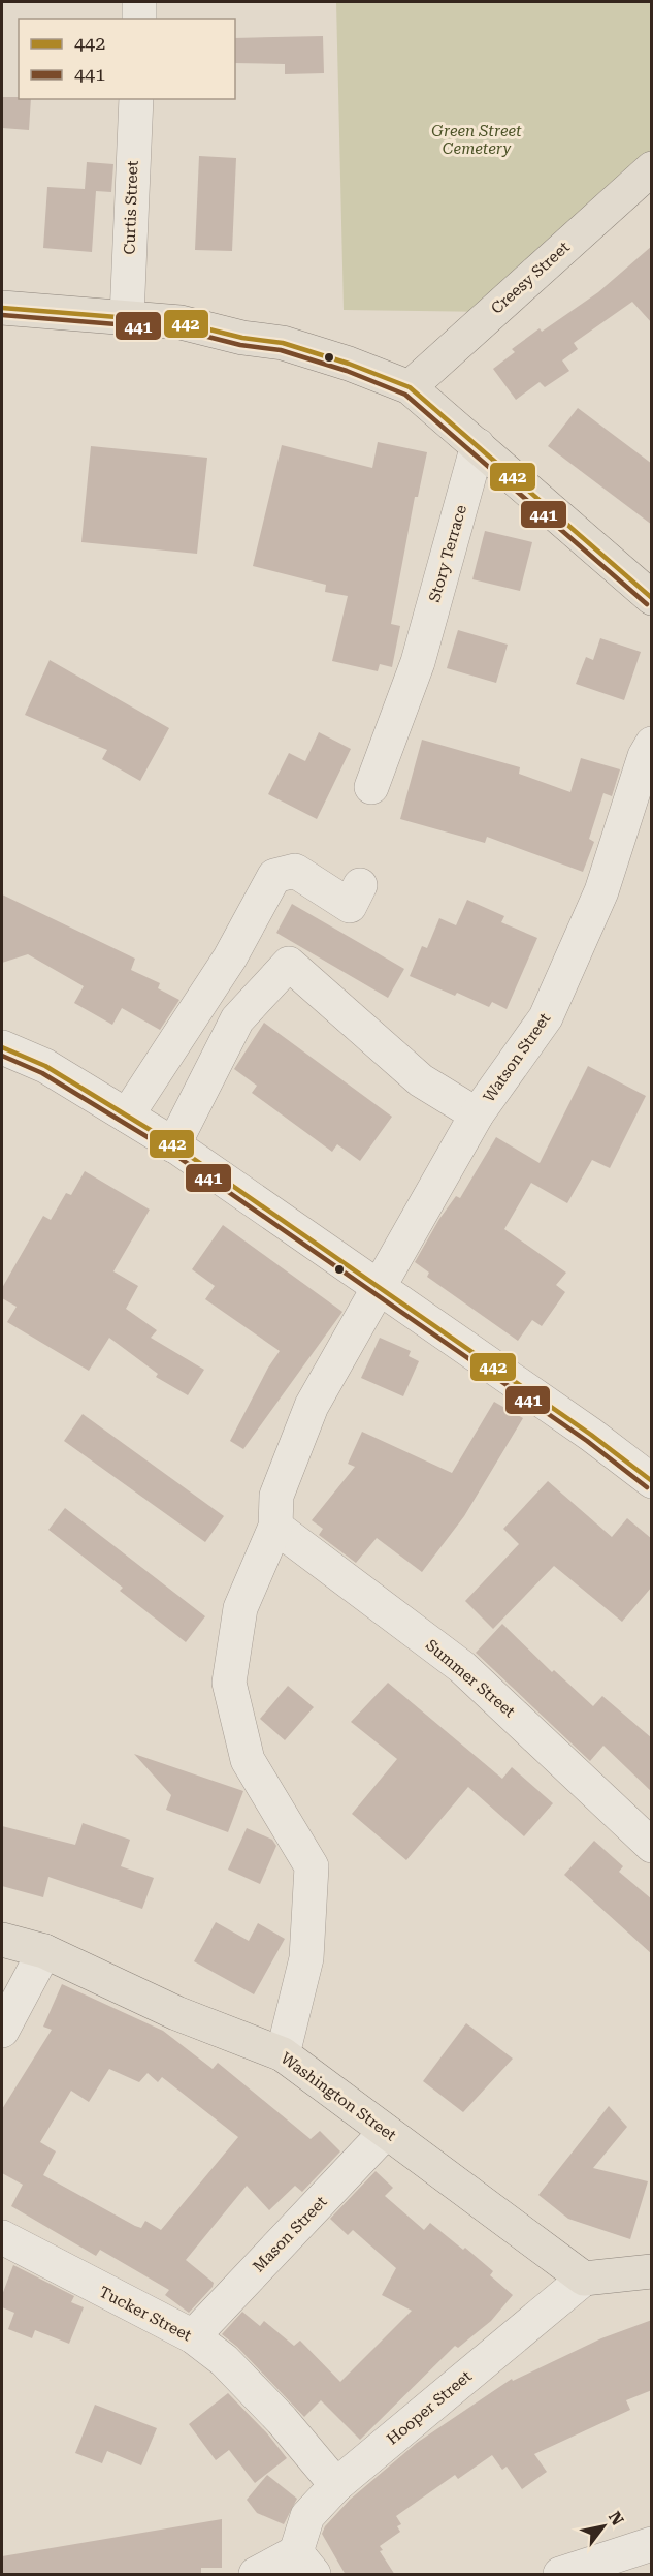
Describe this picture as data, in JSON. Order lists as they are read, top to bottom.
{
  "streets": {
    "main road": ["Creesy Street", "Washington Street"],
    "street": [
      "Curtis Street",
      "Story Terrace",
      "Watson Street",
      "Summer Street",
      "Mason Street",
      "Tucker Street",
      "Hooper Street"
    ]
  },
  "crossings": [
    ["Watson Street", "Summer Street"],
    ["Washington Street", "Mason Street"],
    ["Washington Street", "Hooper Street"],
    ["Mason Street", "Tucker Street"],
    ["Tucker Street", "Hooper Street"]
  ],
  "parks": ["Green Street Cemetery"],
  "lines": ["transit line 442", "transit line 441"],
  "legend": ["442", "441"],
  "north": "top right"
}
